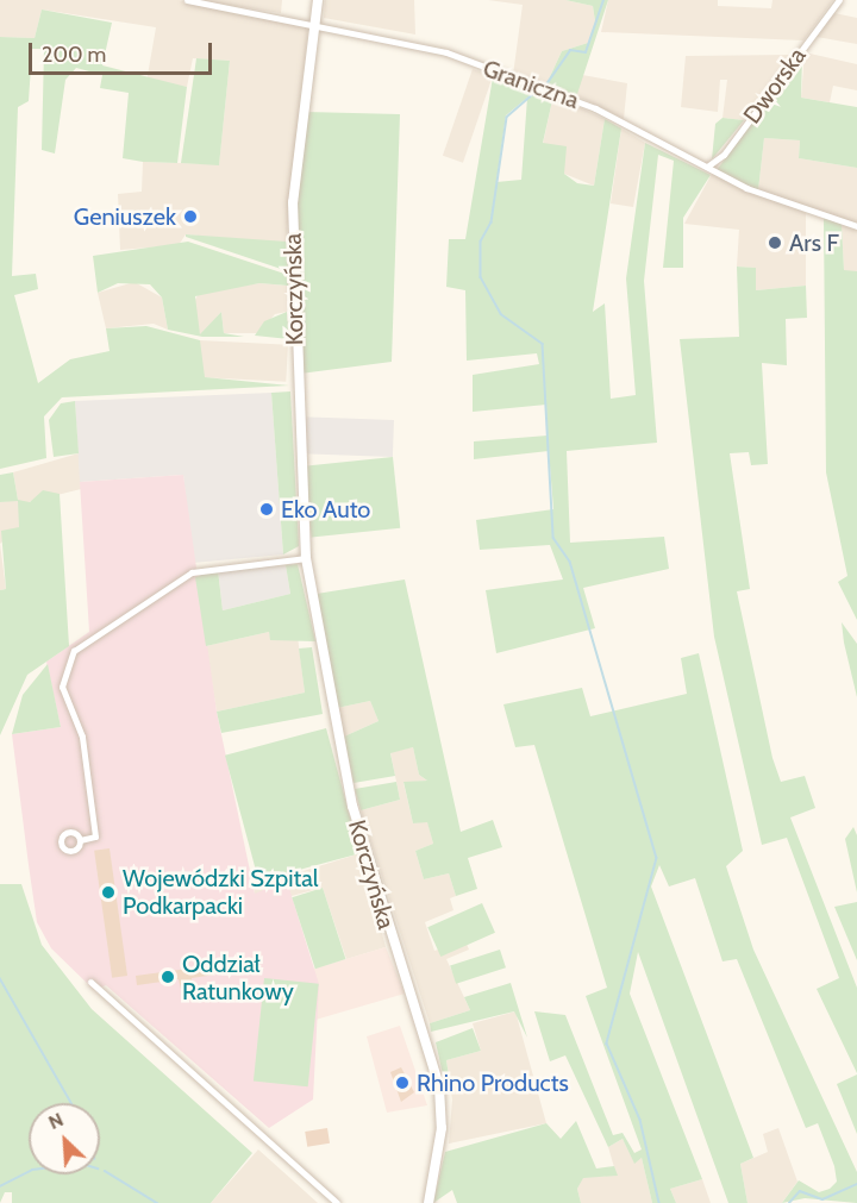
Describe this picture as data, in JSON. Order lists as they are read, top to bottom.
{
  "streets": {
    "main road": ["Korczyńska"],
    "street": ["Graniczna", "Dworska"]
  },
  "crossings": [
    ["Graniczna", "Dworska"],
    ["Graniczna", "Korczyńska"]
  ],
  "places": [
    "Geniuszek",
    "Ars F",
    "Eko Auto",
    "Wojewódzki Szpital Podkarpacki",
    "Oddział Ratunkowy",
    "Rhino Products"
  ],
  "scale_bar": "200 m",
  "north": "top left"
}
